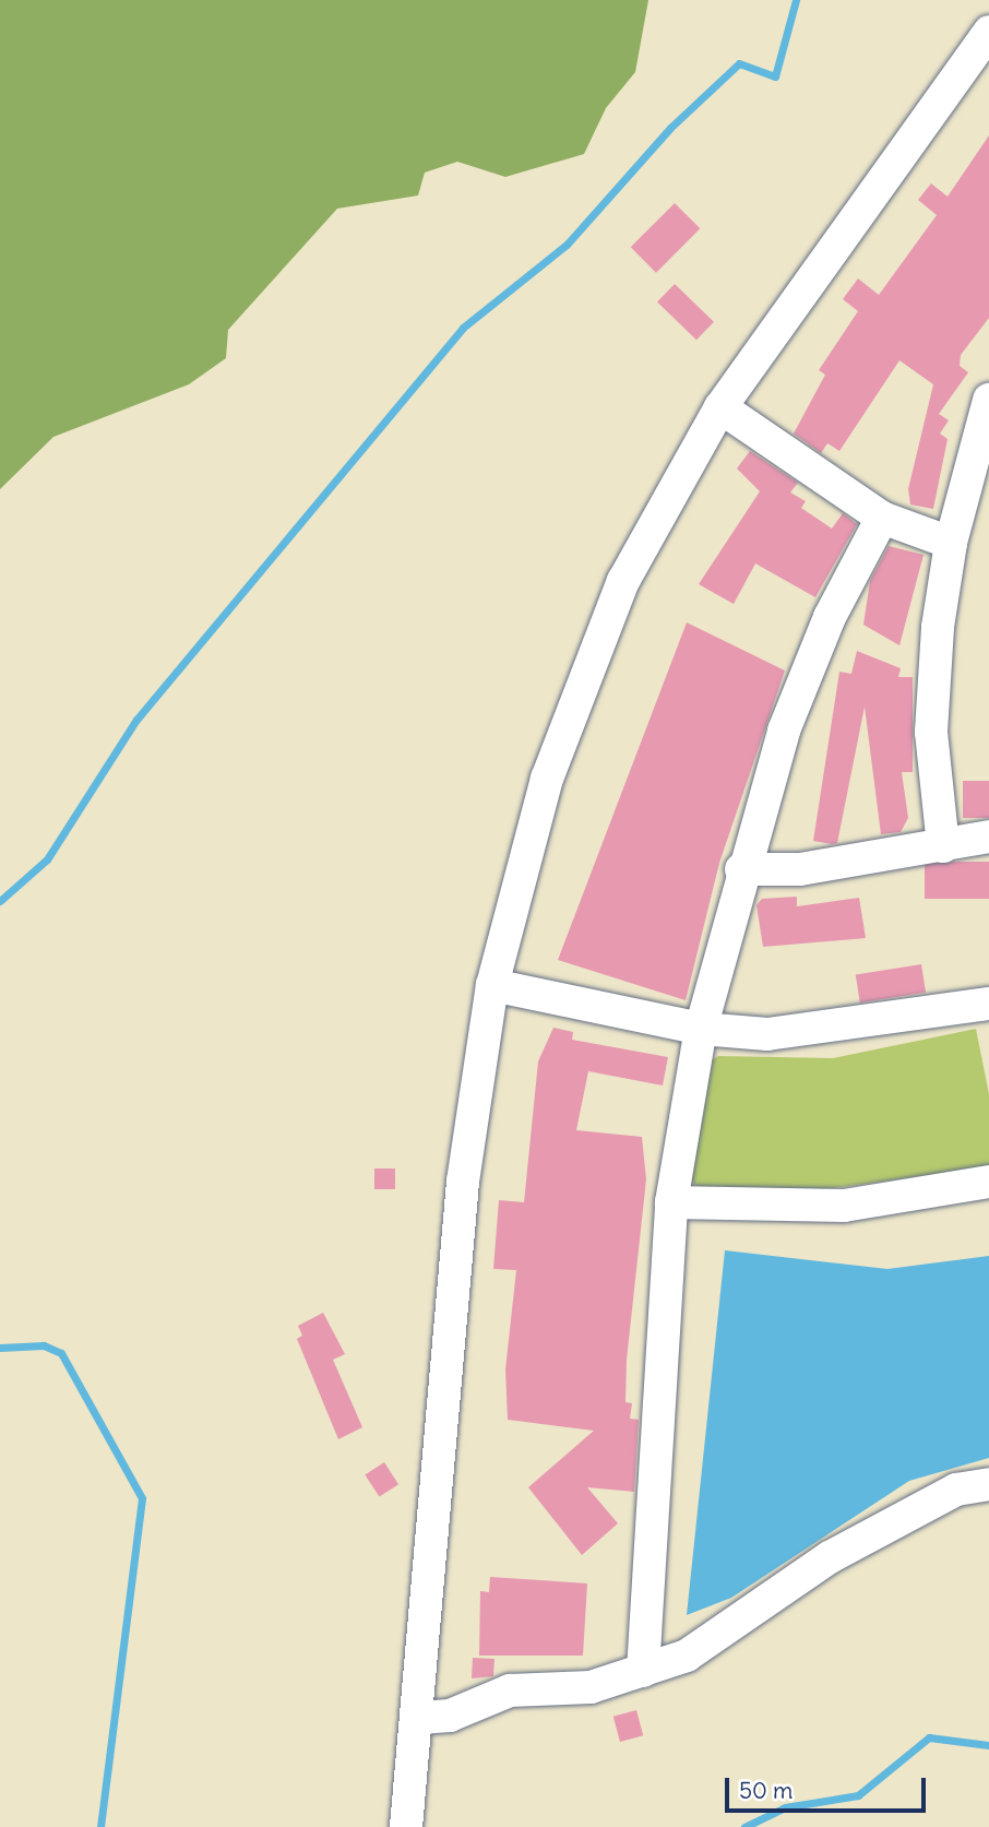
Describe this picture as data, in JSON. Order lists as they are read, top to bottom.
{
  "scale_bar": "50 m"
}
